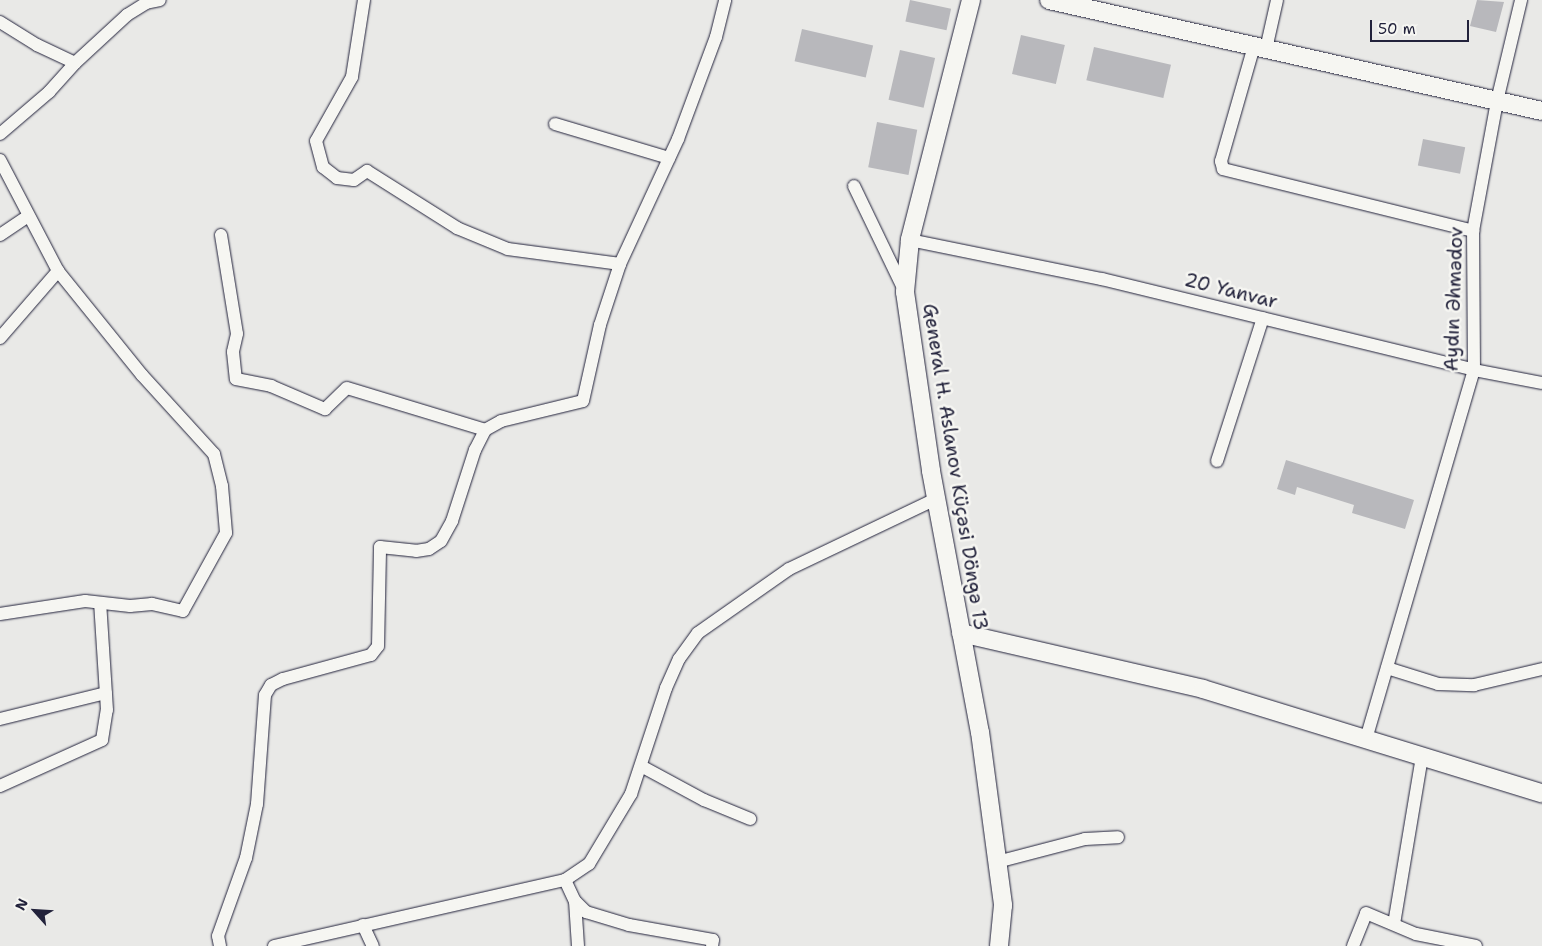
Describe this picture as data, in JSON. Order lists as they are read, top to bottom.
{
  "streets": {
    "main road": ["General H. Aslanov Küçəsi Döngə 13"],
    "street": ["20 Yanvar", "Aydın Əhmədov"]
  },
  "crossings": [
    ["20 Yanvar", "Aydın Əhmədov"],
    ["20 Yanvar", "General H. Aslanov Küçəsi Döngə 13"]
  ],
  "scale_bar": "50 m",
  "north": "top left"
}
